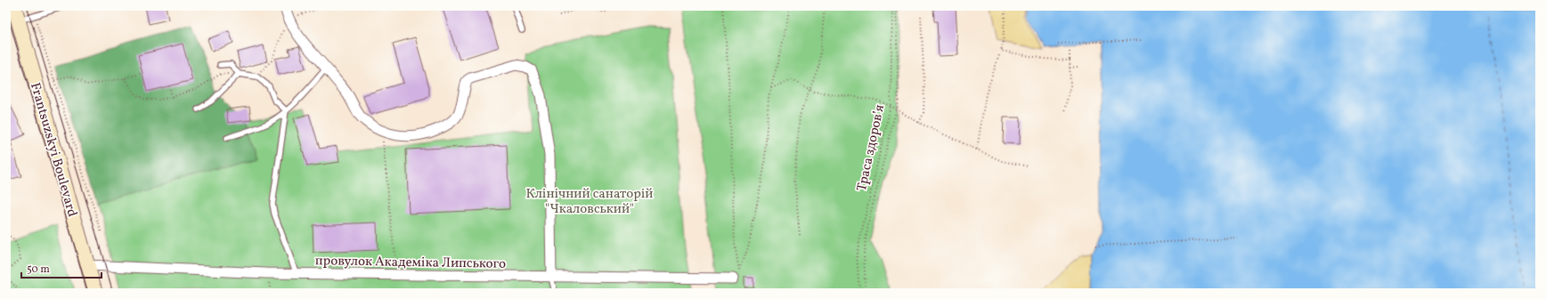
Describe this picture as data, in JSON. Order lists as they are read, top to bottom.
{
  "streets": {
    "street": ["Frantsuzskyi Boulevard", "провулок Академіка Липського"],
    "path": ["Траса здоров’я"]
  },
  "crossings": [
    ["Frantsuzskyi Boulevard", "провулок Академіка Липського"]
  ],
  "parks": ["Клінічний санаторій \"Чкаловський\""],
  "scale_bar": "50 m"
}
